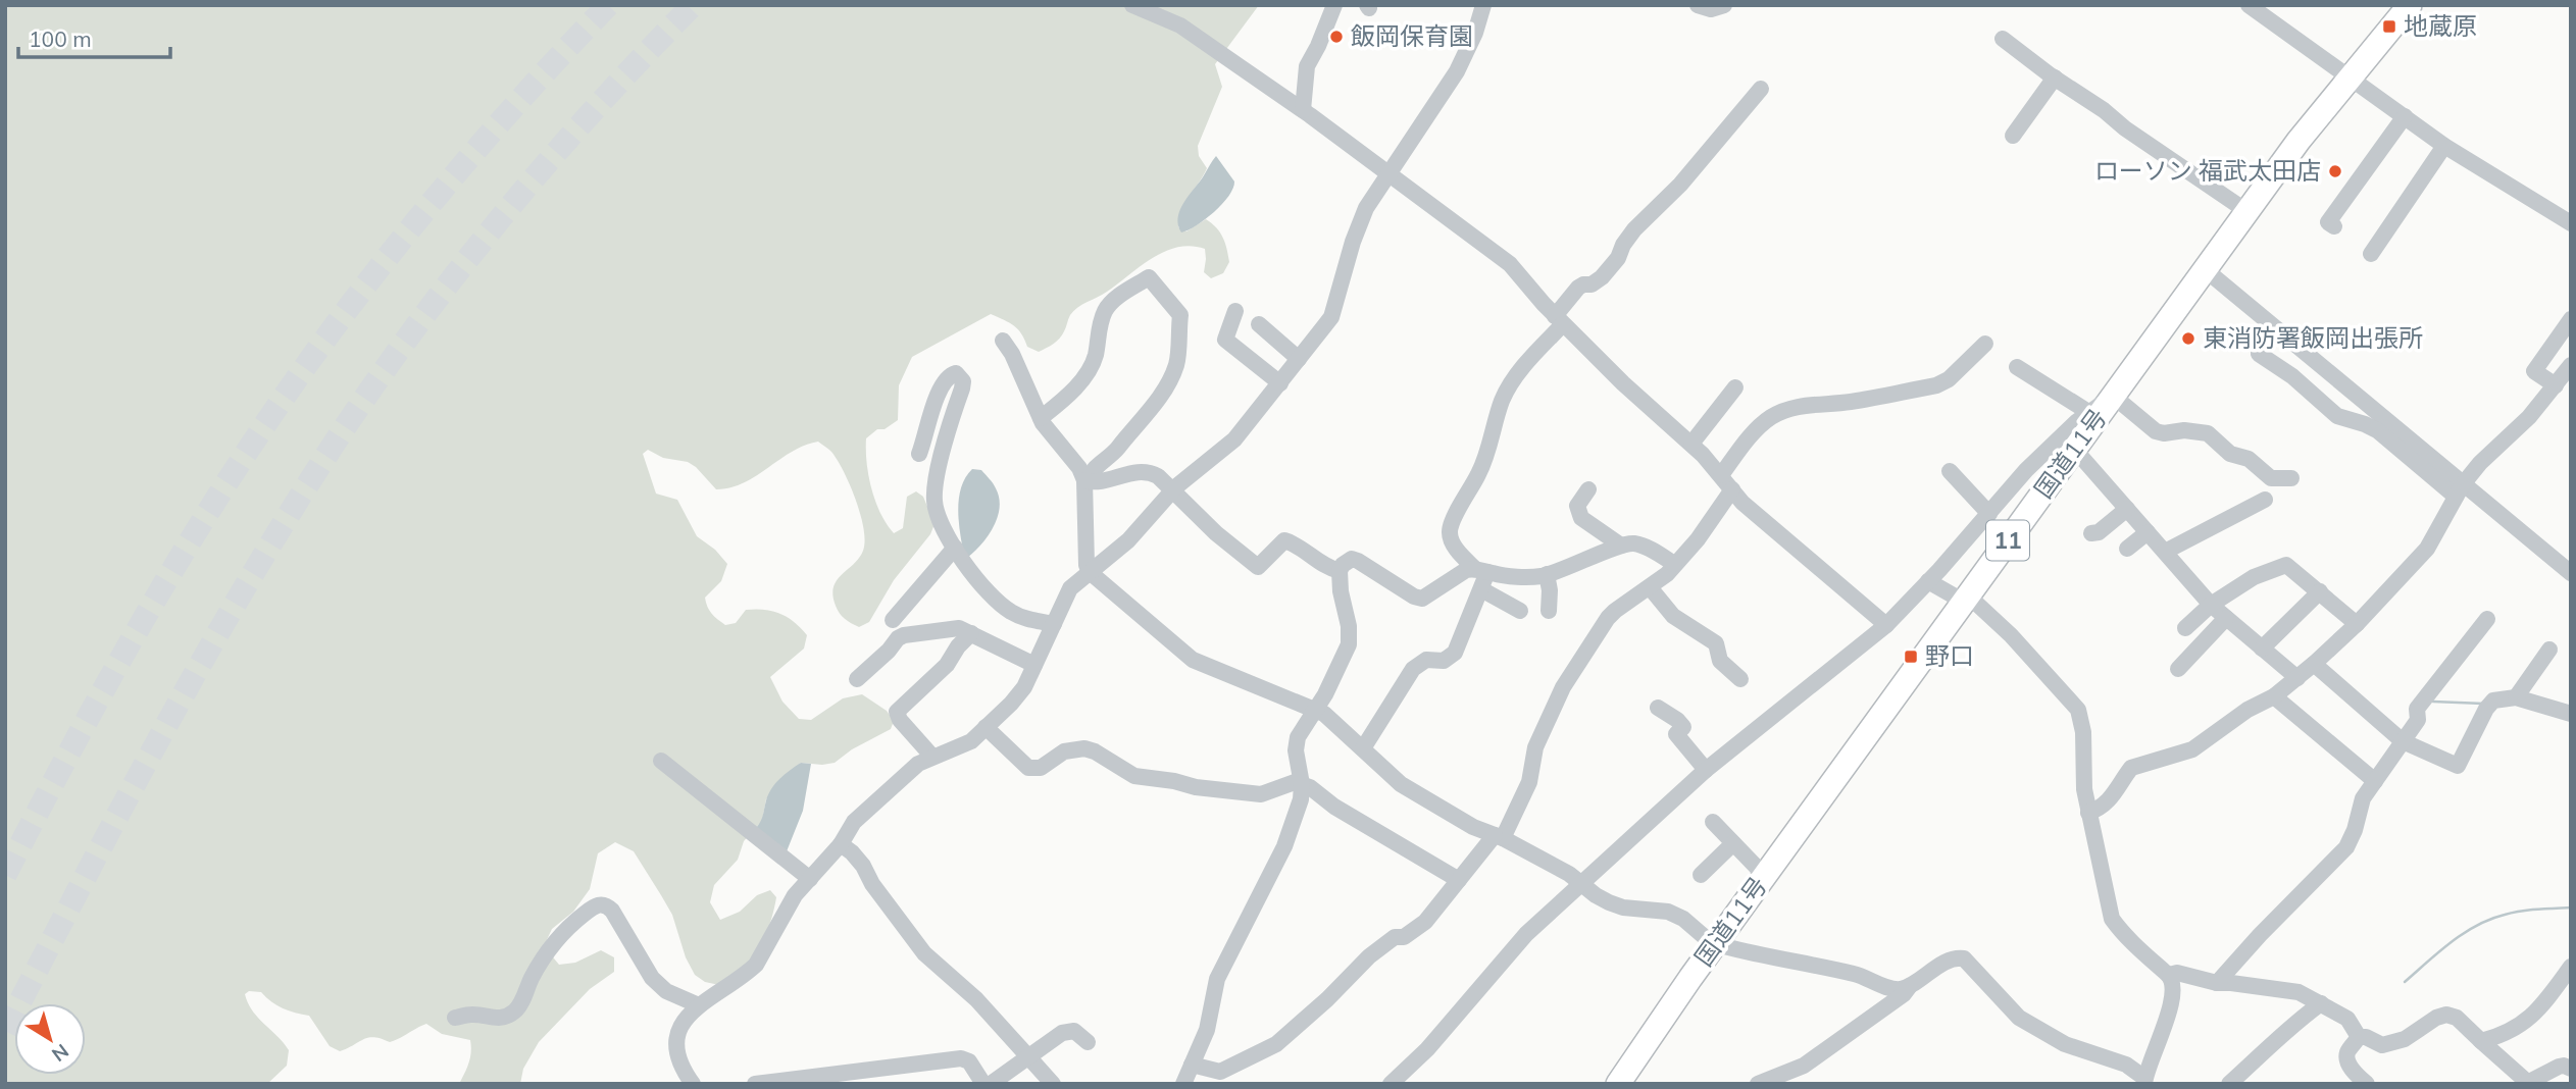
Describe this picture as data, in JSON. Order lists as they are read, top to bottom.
{
  "streets": {
    "highway": ["国道11号", "11"]
  },
  "places": {
    "transit": ["地蔵原", "野口"],
    "other": ["飯岡保育園", "ローソン 福武太田店", "東消防署飯岡出張所"]
  },
  "scale_bar": "100 m",
  "north": "bottom right"
}
